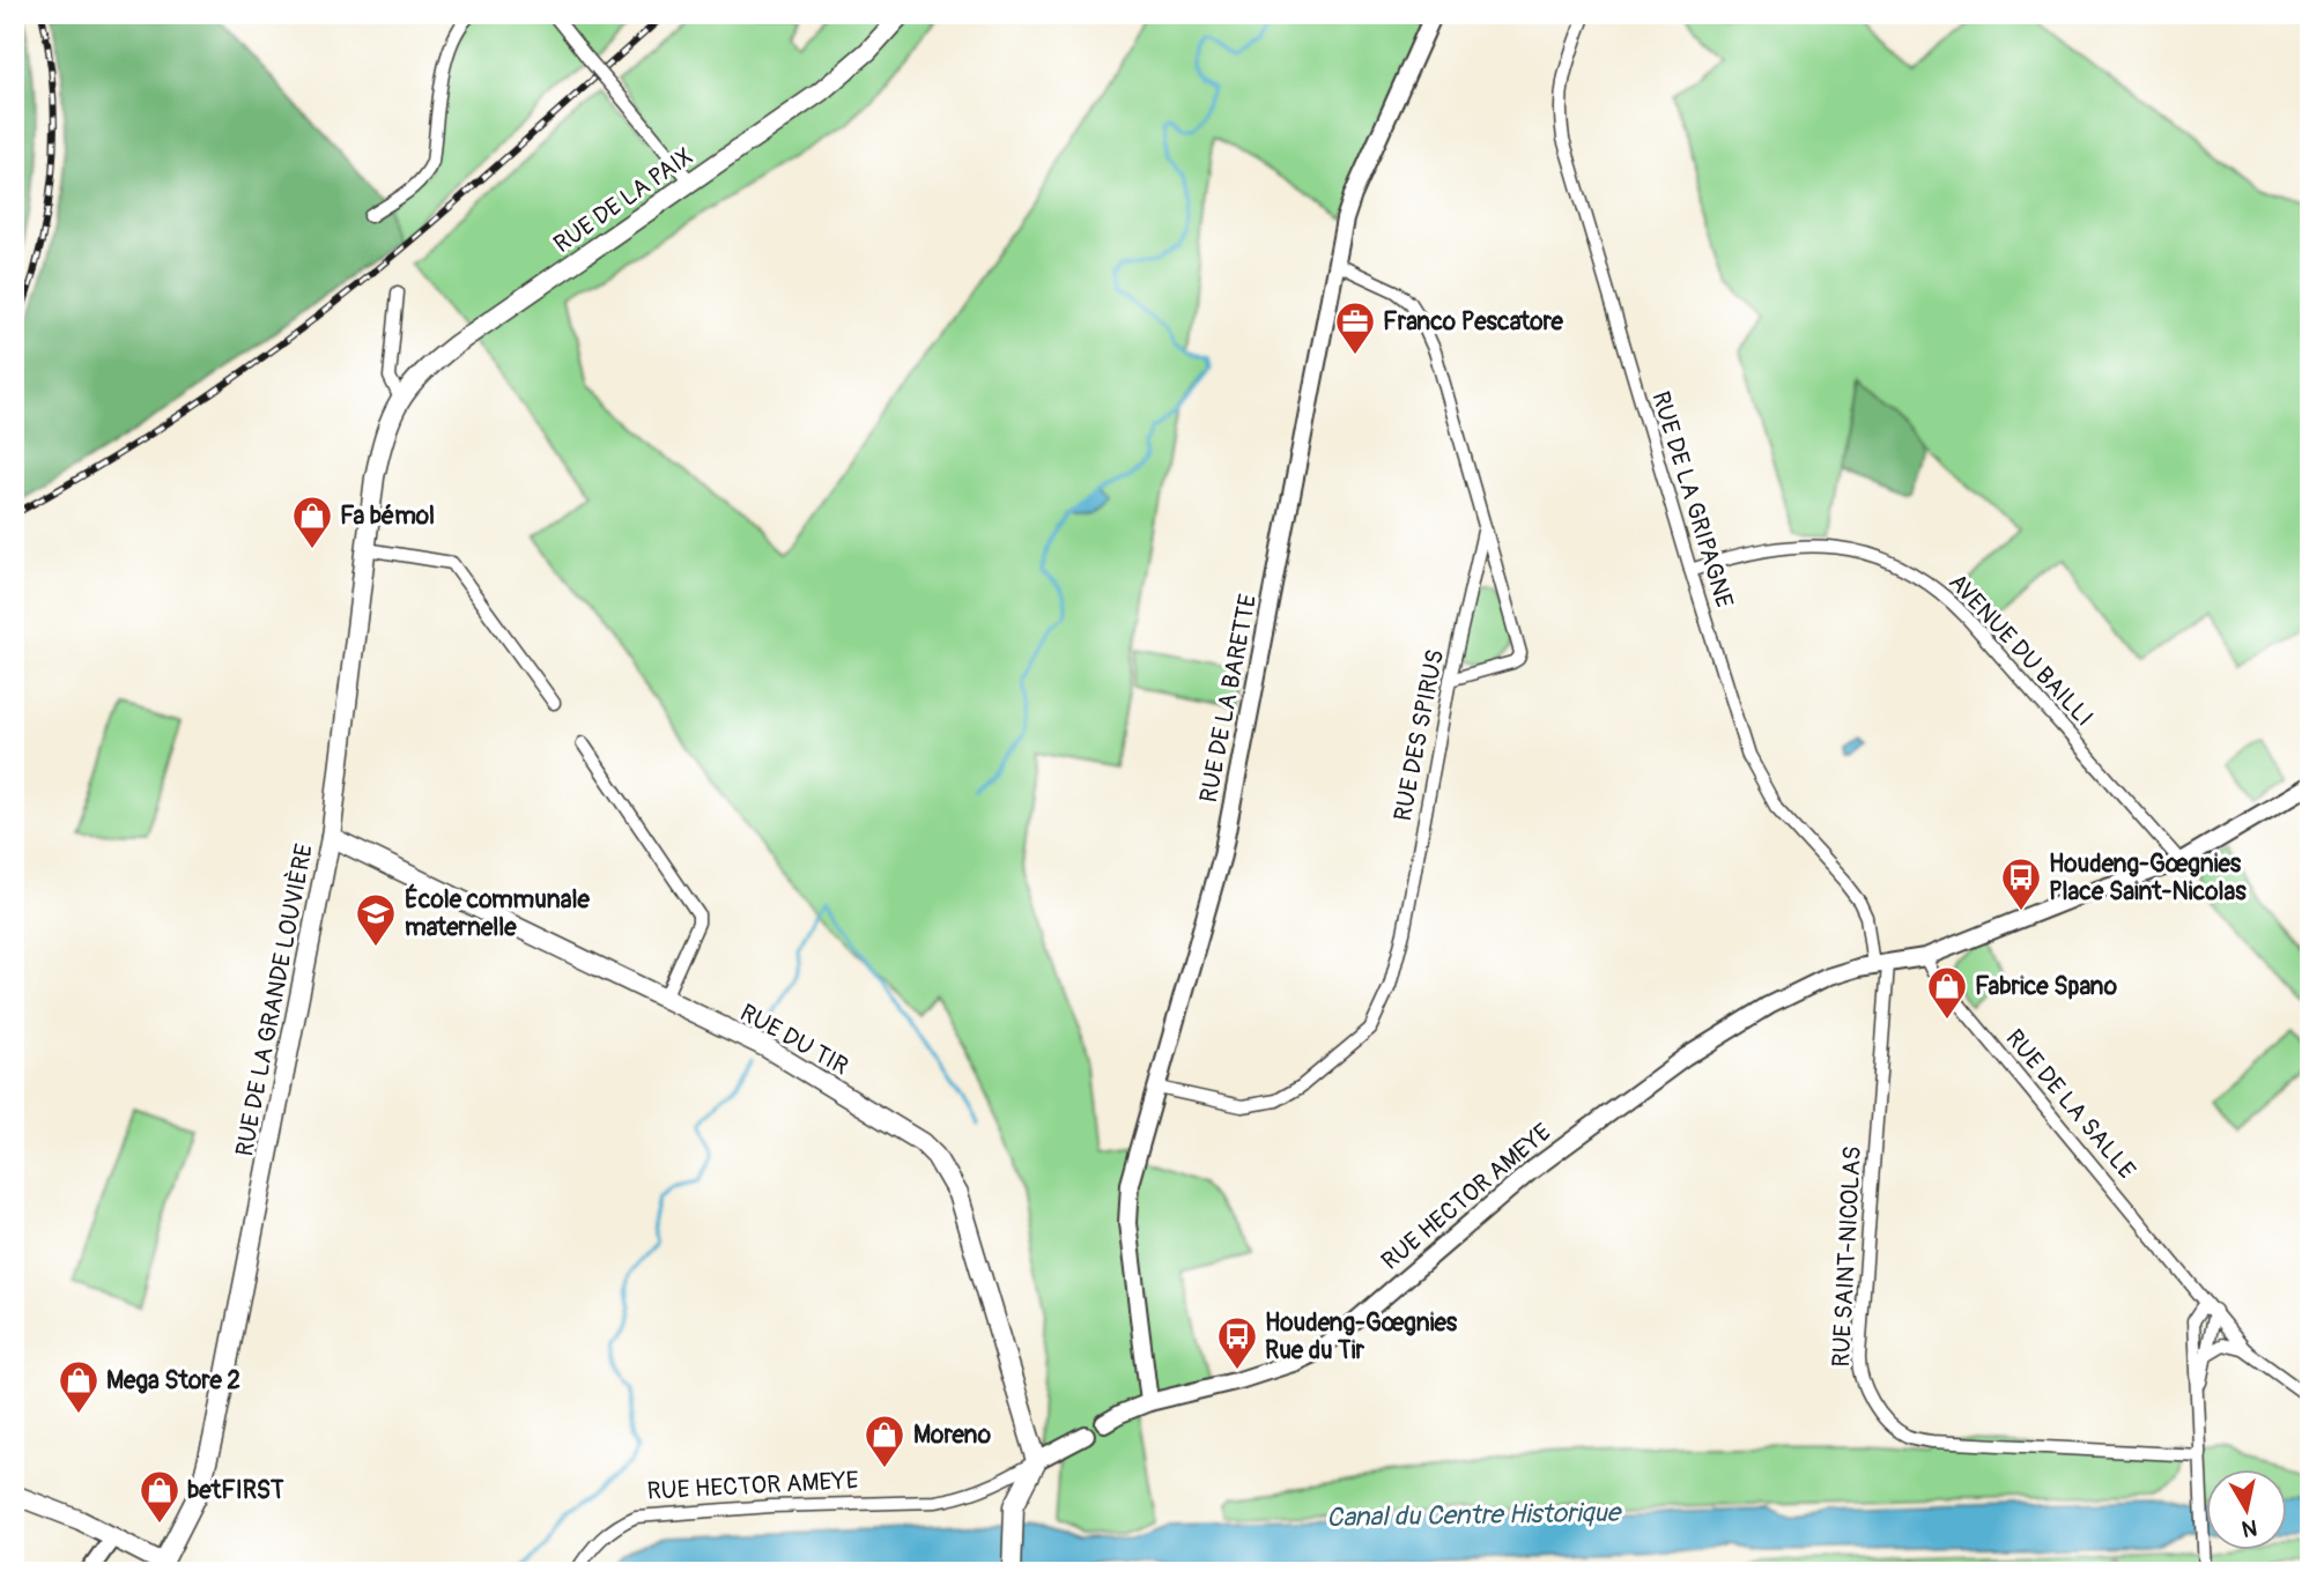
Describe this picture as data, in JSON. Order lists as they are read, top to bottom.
{
  "streets": {
    "main road": ["RUE DE LA PAIX", "RUE DE LA GRANDE LOUVIÈRE", "RUE DU TIR"],
    "street": [
      "RUE DE LA GRIPAGNE",
      "AVENUE DU BAILLI",
      "RUE DE LA BARETTE",
      "RUE DES SPIRUS",
      "RUE DE LA SALLE",
      "RUE HECTOR AMEYE",
      "RUE SAINT-NICOLAS"
    ]
  },
  "crossings": [
    ["RUE DE LA PAIX", "RUE DE LA GRANDE LOUVIÈRE"],
    ["RUE DE LA GRIPAGNE", "AVENUE DU BAILLI"],
    ["RUE DE LA GRIPAGNE", "RUE HECTOR AMEYE"],
    ["RUE DE LA GRIPAGNE", "RUE SAINT-NICOLAS"],
    ["AVENUE DU BAILLI", "RUE HECTOR AMEYE"],
    ["RUE DE LA BARETTE", "RUE DES SPIRUS"],
    ["RUE DE LA BARETTE", "RUE HECTOR AMEYE"],
    ["RUE DE LA GRANDE LOUVIÈRE", "RUE DU TIR"],
    ["RUE DU TIR", "RUE HECTOR AMEYE"],
    ["RUE DE LA SALLE", "RUE HECTOR AMEYE"],
    ["RUE DE LA SALLE", "RUE SAINT-NICOLAS"],
    ["RUE HECTOR AMEYE", "RUE SAINT-NICOLAS"]
  ],
  "water": ["Canal du Centre Historique"],
  "places": {
    "office": ["Franco Pescatore"],
    "shop": [
      "Fa bémol",
      "Fabrice Spano",
      "Mega Store 2",
      "Moreno",
      "betFIRST"
    ],
    "bus stop": ["Houdeng-Gœgnies Place Saint-Nicolas", "Houdeng-Gœgnies Rue du Tir"],
    "school or university": ["École communale maternelle"]
  },
  "north": "bottom"
}
